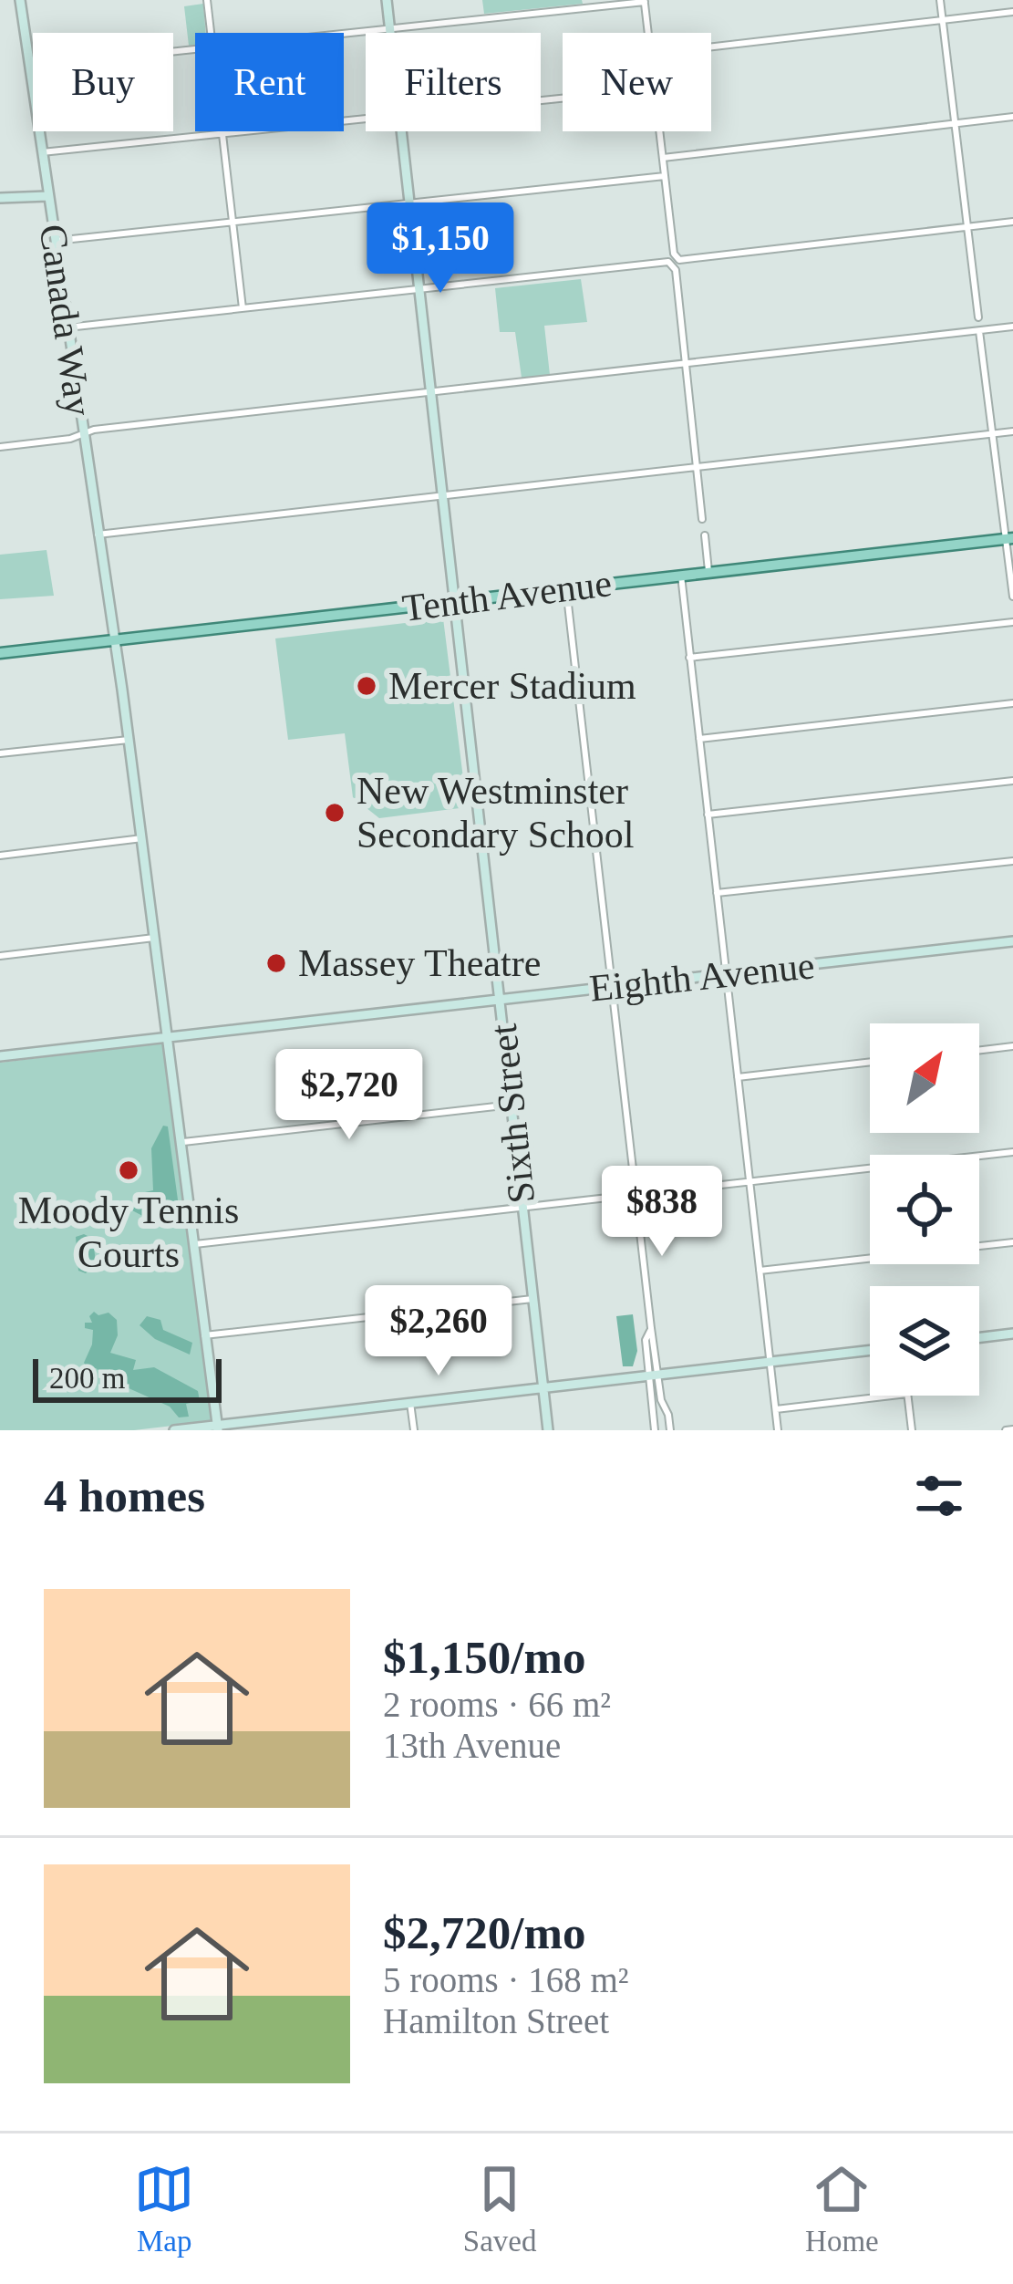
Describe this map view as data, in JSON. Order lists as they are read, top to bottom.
{
  "streets": {
    "main road": ["Tenth Avenue"],
    "street": ["Canada Way", "Eighth Avenue", "Sixth Street"]
  },
  "crossings": [
    ["Canada Way", "Tenth Avenue"],
    ["Canada Way", "Eighth Avenue"],
    ["Tenth Avenue", "Sixth Street"],
    ["Eighth Avenue", "Sixth Street"]
  ],
  "places": [
    "Mercer Stadium",
    "New Westminster Secondary School",
    "Massey Theatre",
    "Moody Tennis Courts"
  ],
  "scale_bar": "200 m",
  "north": "top right",
  "page": {
    "chip": [
      "Buy",
      "Rent",
      "Filters",
      "New"
    ],
    "price": [
      "$1,150",
      "$2,720",
      "$838",
      "$2,260"
    ],
    "scale": "200 m",
    "heading": "4 homes",
    "list": [
      {
        "name": "$1,150/mo",
        "note": "2 rooms · 66 m² · 13th Avenue"
      },
      {
        "name": "$2,720/mo",
        "note": "5 rooms · 168 m² · Hamilton Street"
      }
    ],
    "tabs": ["Map", "Saved", "Home"]
  }
}
